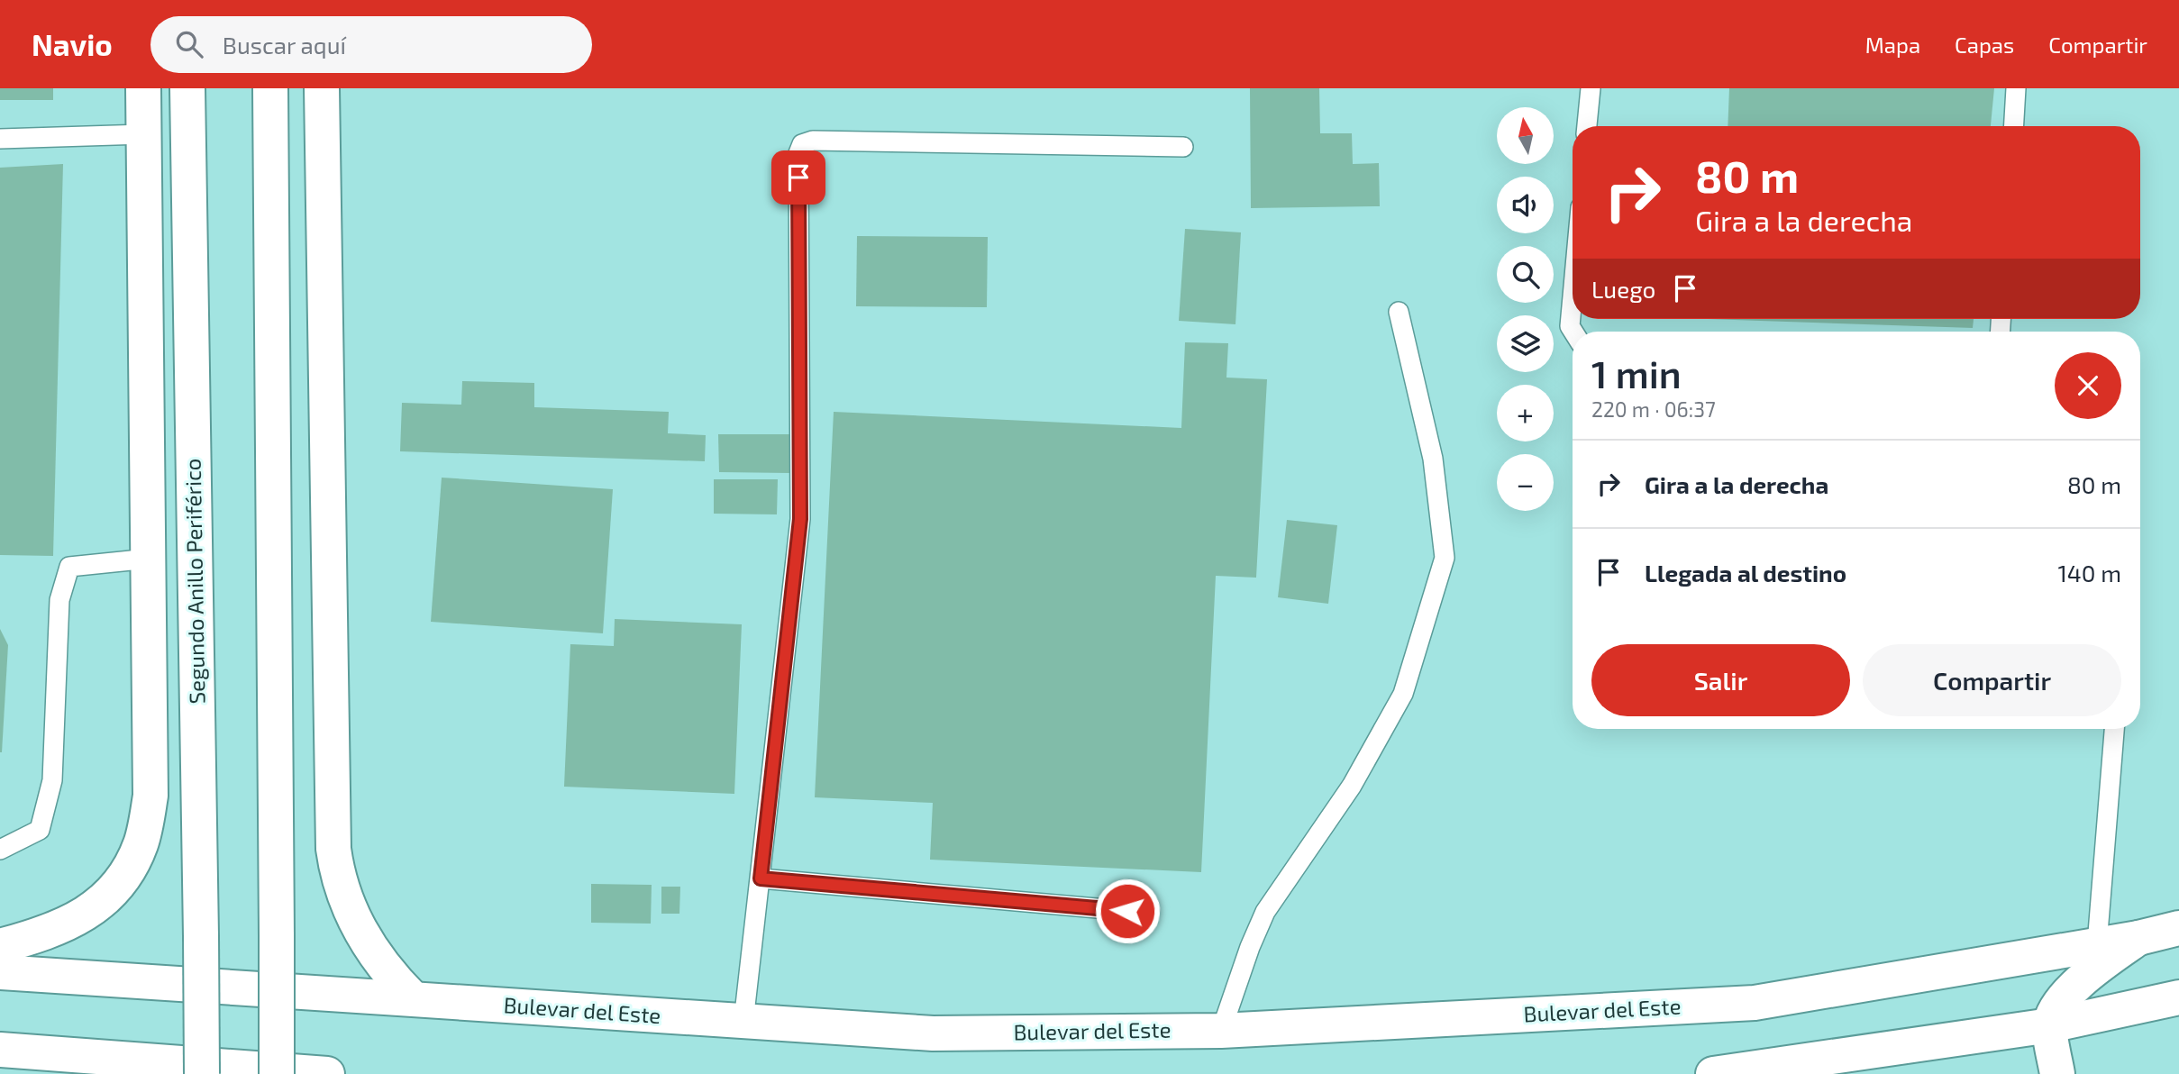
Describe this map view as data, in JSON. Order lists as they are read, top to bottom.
{
  "streets": {
    "main road": ["Segundo Anillo Periférico", "Bulevar del Este"]
  },
  "north": "top",
  "page": {
    "header": "Navio",
    "search": "Buscar aquí",
    "nav": ["Mapa", "Capas", "Compartir"],
    "map_buttons": ["+", "−"],
    "turn": ["80 m", "Gira a la derecha"],
    "then": "Luego",
    "heading": ["1 min", "220 m · 06:37"],
    "list": [
      {
        "name": "Gira a la derecha",
        "value": "80 m"
      },
      {
        "name": "Llegada al destino",
        "value": "140 m"
      }
    ],
    "buttons": ["Salir", "Compartir"]
  }
}
